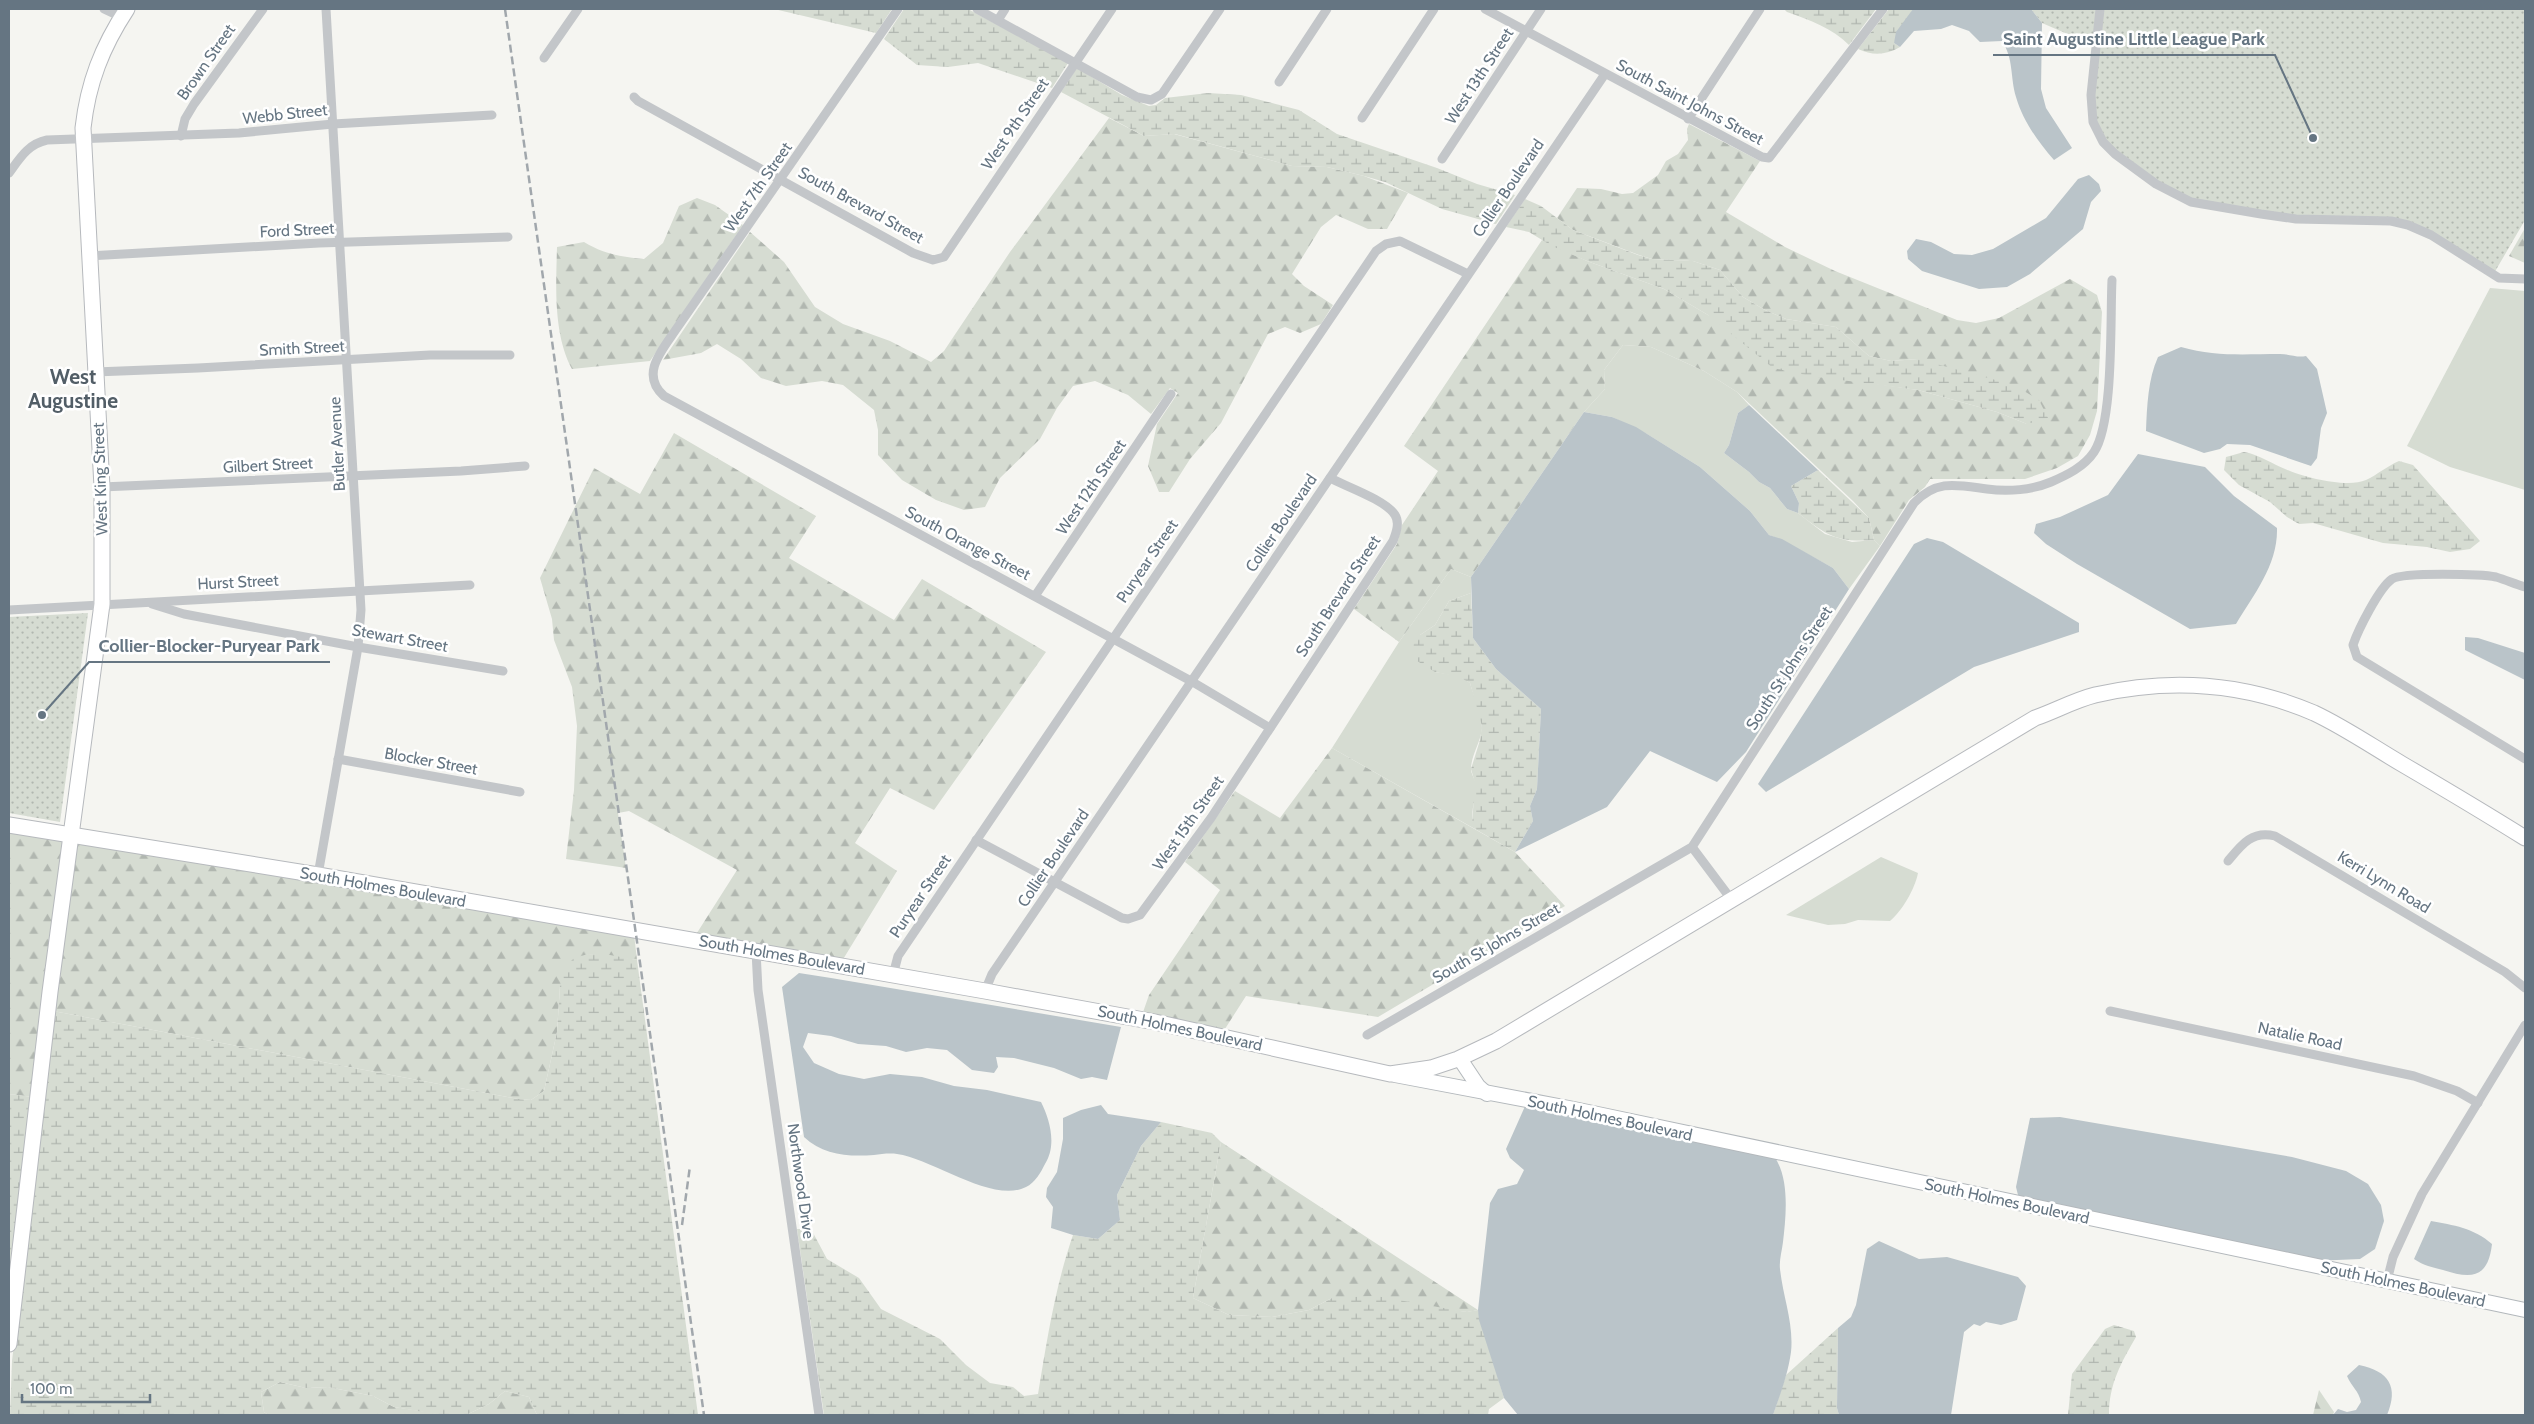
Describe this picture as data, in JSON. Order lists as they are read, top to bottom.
{
  "streets": {
    "main road": ["West King Street", "South Holmes Boulevard"],
    "street": [
      "Brown Street",
      "West 13th Street",
      "South Saint Johns Street",
      "Webb Street",
      "West 9th Street",
      "West 7th Street",
      "Collier Boulevard",
      "South Brevard Street",
      "Ford Street",
      "Smith Street",
      "Butler Avenue",
      "Gilbert Street",
      "West 12th Street",
      "South Orange Street",
      "Puryear Street",
      "Hurst Street",
      "Stewart Street",
      "South St Johns Street",
      "Blocker Street",
      "West 15th Street",
      "Kerri Lynn Road",
      "Natalie Road",
      "Northwood Drive"
    ]
  },
  "crossings": [
    ["Brown Street", "Webb Street"],
    ["West 13th Street", "South Saint Johns Street"],
    ["South Saint Johns Street", "Collier Boulevard"],
    ["Webb Street", "Butler Avenue"],
    ["Webb Street", "West King Street"],
    ["West 9th Street", "South Brevard Street"],
    ["West 7th Street", "South Brevard Street"],
    ["West 7th Street", "South Orange Street"],
    ["Collier Boulevard", "South Brevard Street"],
    ["Collier Boulevard", "South Orange Street"],
    ["Collier Boulevard", "Puryear Street"],
    ["Collier Boulevard", "West 15th Street"],
    ["Collier Boulevard", "South Holmes Boulevard"],
    ["South Brevard Street", "South Orange Street"],
    ["South Brevard Street", "West 15th Street"],
    ["Ford Street", "Butler Avenue"],
    ["Ford Street", "West King Street"],
    ["Smith Street", "Butler Avenue"],
    ["Smith Street", "West King Street"],
    ["Butler Avenue", "Gilbert Street"],
    ["Butler Avenue", "Hurst Street"],
    ["Butler Avenue", "Stewart Street"],
    ["Butler Avenue", "Blocker Street"],
    ["Butler Avenue", "South Holmes Boulevard"],
    ["Gilbert Street", "West King Street"],
    ["West King Street", "Hurst Street"],
    ["West King Street", "South Holmes Boulevard"],
    ["West 12th Street", "South Orange Street"],
    ["South Orange Street", "Puryear Street"],
    ["South Orange Street", "West 15th Street"],
    ["Puryear Street", "South Holmes Boulevard"],
    ["Hurst Street", "Stewart Street"],
    ["South Holmes Boulevard", "Northwood Drive"]
  ],
  "districts": ["West Augustine"],
  "places": ["Saint Augustine Little League Park", "Collier-Blocker-Puryear Park"],
  "scale_bar": "100 m"
}
